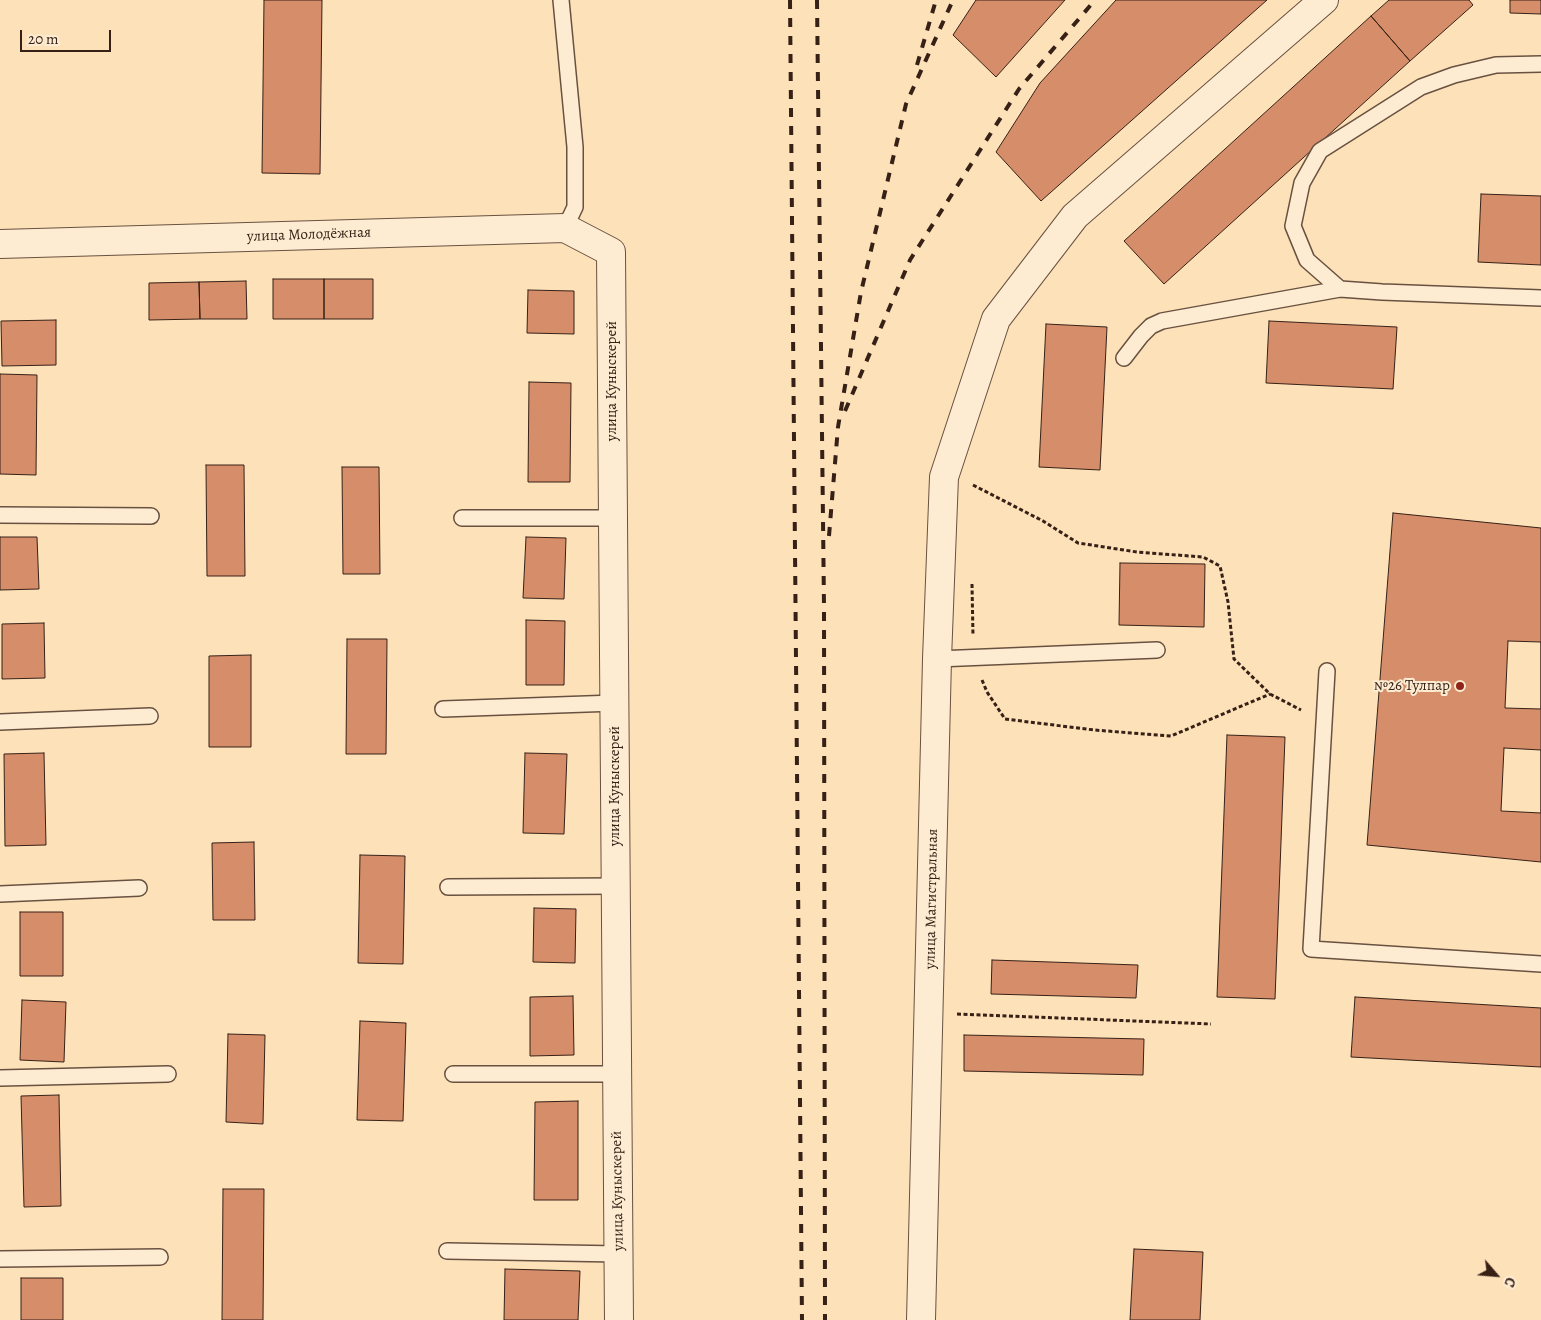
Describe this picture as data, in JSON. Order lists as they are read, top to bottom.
{
  "streets": {
    "street": ["улица Молодёжная", "улица Куныскерей", "улица Магистральная"]
  },
  "crossings": [
    ["улица Молодёжная", "улица Куныскерей"]
  ],
  "places": ["№26 Тулпар"],
  "scale_bar": "20 m",
  "north": "bottom right"
}
